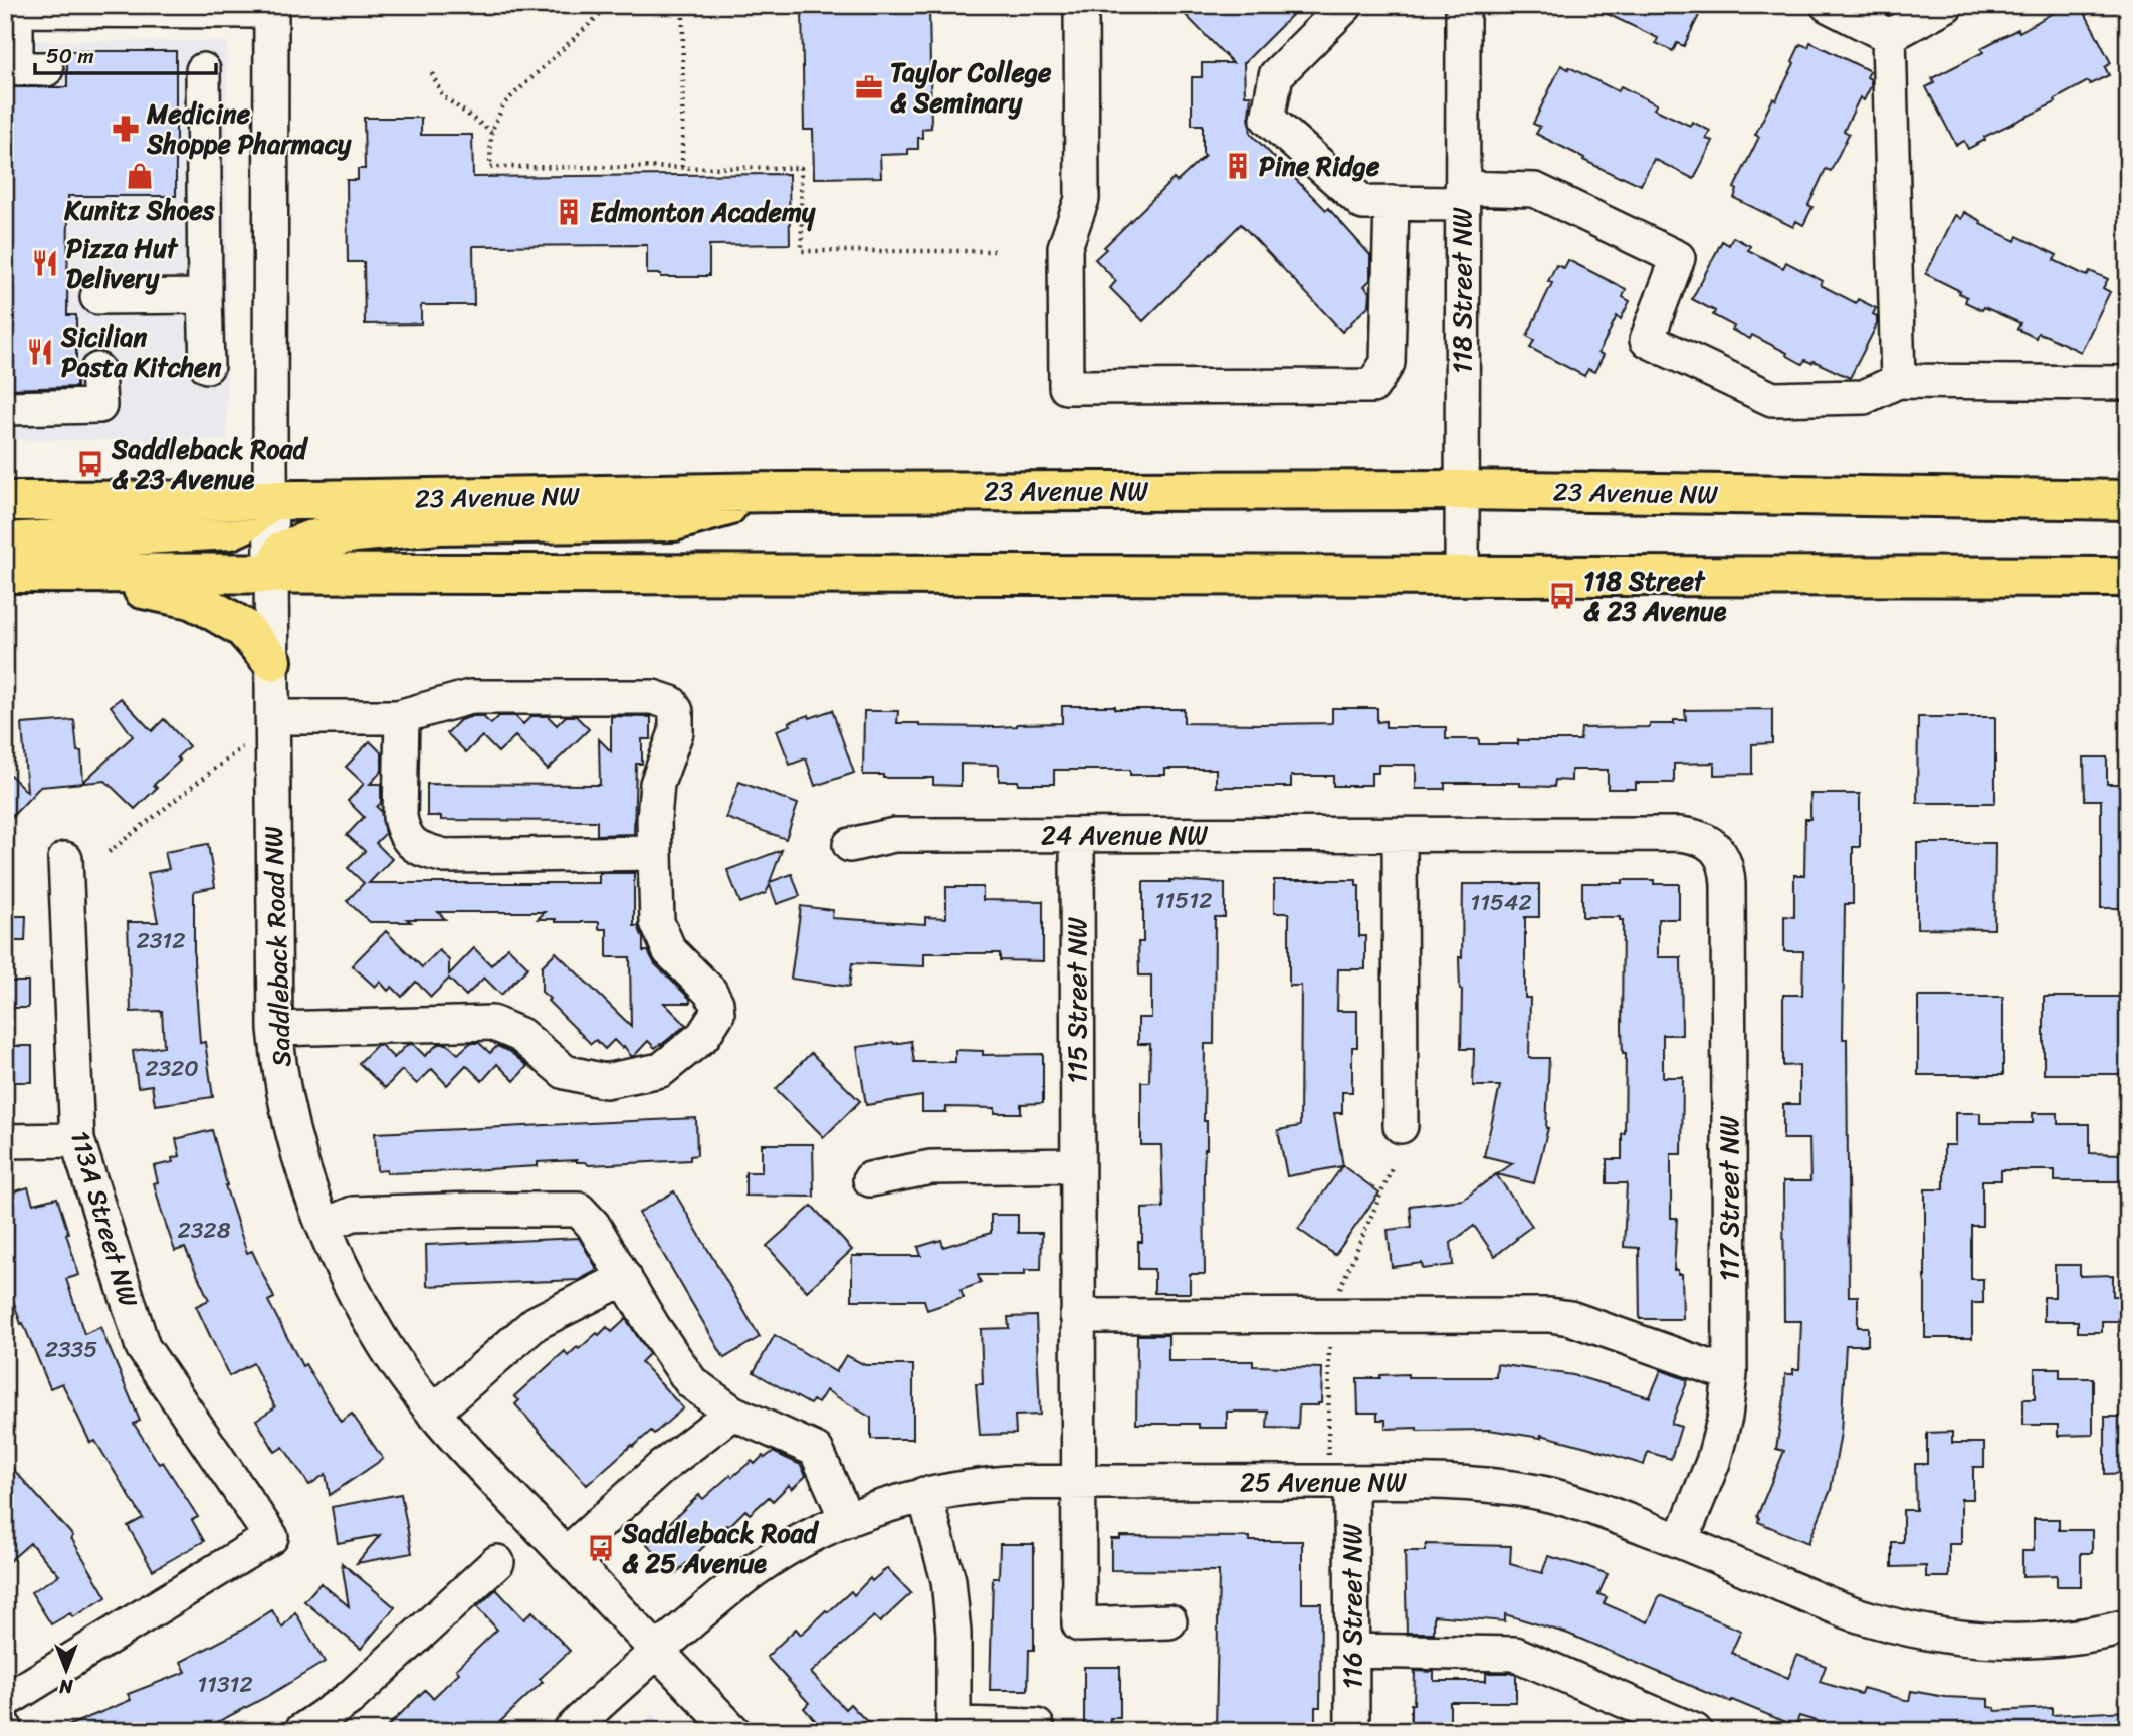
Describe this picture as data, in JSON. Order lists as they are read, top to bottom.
{
  "streets": {
    "main road": ["23 Avenue NW"],
    "street": [
      "118 Street NW",
      "24 Avenue NW",
      "Saddleback Road NW",
      "115 Street NW",
      "117 Street NW",
      "113A Street NW",
      "25 Avenue NW",
      "116 Street NW"
    ]
  },
  "crossings": [
    ["118 Street NW", "23 Avenue NW"],
    ["23 Avenue NW", "Saddleback Road NW"],
    ["24 Avenue NW", "115 Street NW"],
    ["24 Avenue NW", "117 Street NW"],
    ["Saddleback Road NW", "25 Avenue NW"],
    ["115 Street NW", "25 Avenue NW"],
    ["117 Street NW", "25 Avenue NW"],
    ["25 Avenue NW", "116 Street NW"]
  ],
  "places": {
    "office": ["Taylor College & Seminary"],
    "pharmacy": ["Medicine Shoppe Pharmacy"],
    "building": ["Pine Ridge", "Edmonton Academy"],
    "shop": ["Kunitz Shoes"],
    "restaurant": ["Pizza Hut Delivery", "Sicilian Pasta Kitchen"],
    "bus stop": ["Saddleback Road & 23 Avenue", "118 Street & 23 Avenue", "Saddleback Road & 25 Avenue"]
  },
  "house_numbers": [
    "11512",
    "11542",
    "2312",
    "2320",
    "2328",
    "2335",
    "11312"
  ],
  "scale_bar": "50 m",
  "north": "bottom"
}
